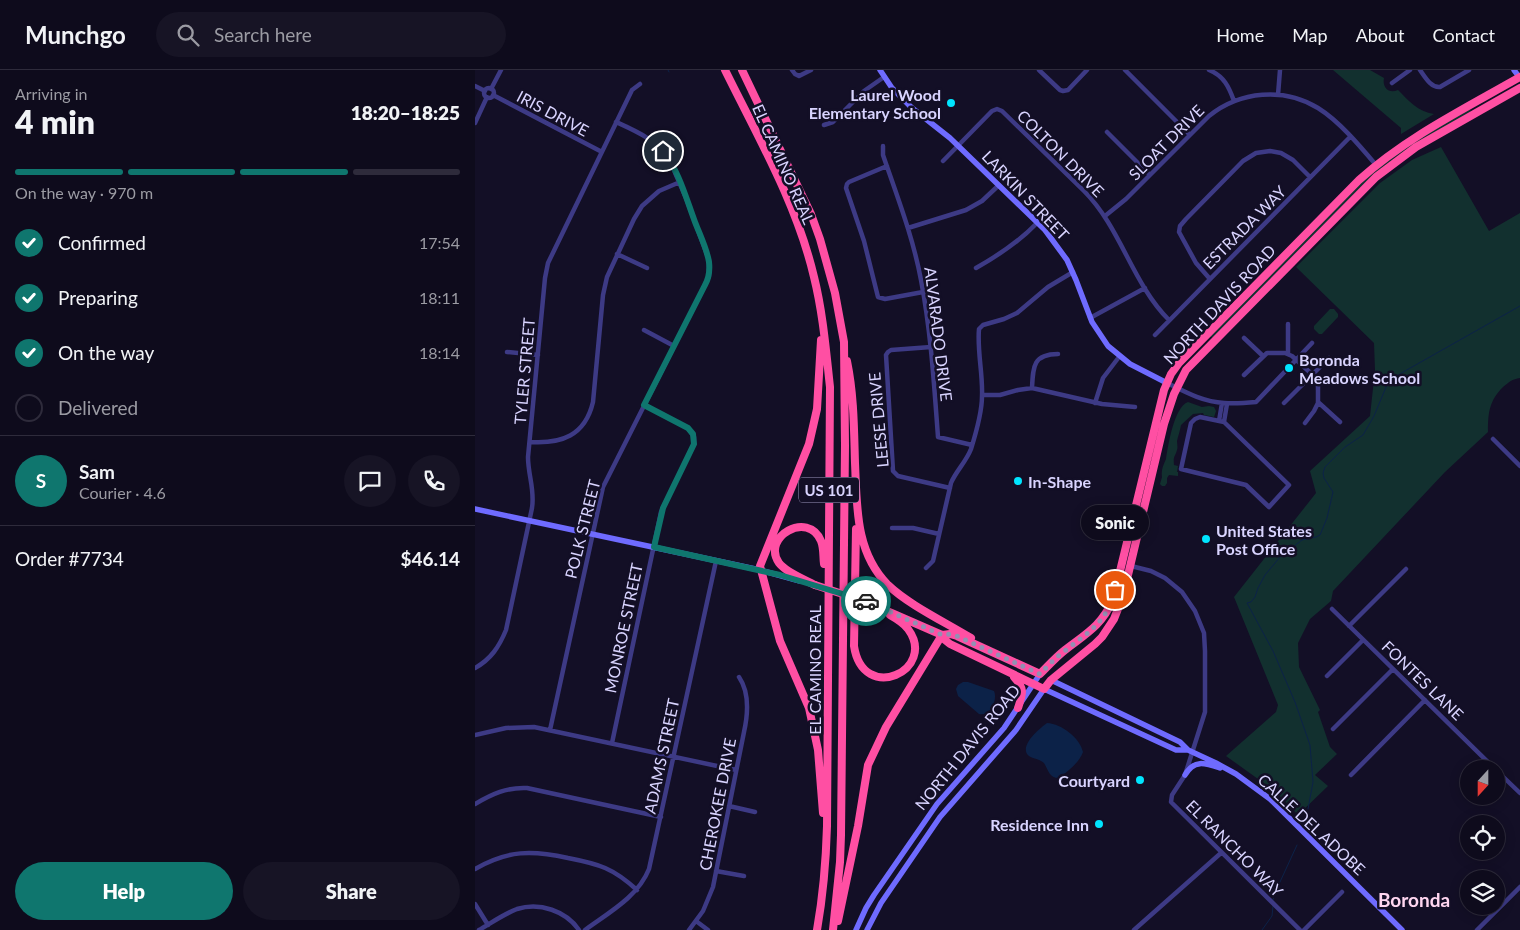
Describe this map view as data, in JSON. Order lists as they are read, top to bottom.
{
  "streets": {
    "highway": ["EL CAMINO REAL", "NORTH DAVIS ROAD", "US 101"],
    "street": [
      "IRIS DRIVE",
      "SLOAT DRIVE",
      "COLTON DRIVE",
      "LARKIN STREET",
      "ESTRADA WAY",
      "ALVARADO DRIVE",
      "TYLER STREET",
      "LEESE DRIVE",
      "POLK STREET",
      "MONROE STREET",
      "FONTES LANE",
      "ADAMS STREET",
      "CHEROKEE DRIVE",
      "CALLE DEL ADOBE",
      "EL RANCHO WAY"
    ]
  },
  "crossings": [
    ["IRIS DRIVE", "TYLER STREET"],
    ["SLOAT DRIVE", "COLTON DRIVE"],
    ["SLOAT DRIVE", "ESTRADA WAY"],
    ["SLOAT DRIVE", "NORTH DAVIS ROAD"],
    ["COLTON DRIVE", "LARKIN STREET"],
    ["COLTON DRIVE", "ESTRADA WAY"],
    ["LARKIN STREET", "NORTH DAVIS ROAD"],
    ["NORTH DAVIS ROAD", "EL RANCHO WAY"],
    ["ALVARADO DRIVE", "LEESE DRIVE"],
    ["TYLER STREET", "POLK STREET"],
    ["POLK STREET", "MONROE STREET"],
    ["CALLE DEL ADOBE", "EL RANCHO WAY"]
  ],
  "districts": ["Boronda"],
  "places": [
    "Laurel Wood Elementary School",
    "Boronda Meadows School",
    "In-Shape",
    "United States Post Office",
    "Sonic",
    "Courtyard",
    "Residence Inn"
  ],
  "north": "bottom",
  "page": {
    "header": "Munchgo",
    "search": "Search here",
    "nav": [
      "Home",
      "Map",
      "About",
      "Contact"
    ],
    "heading": ["4 min", "Arriving in", "18:20–18:25"],
    "panel": [
      "Sam",
      "Courier · 4.6",
      "Order #7734",
      "$46.14"
    ],
    "bar": "On the way · 970 m",
    "list": [
      ["Confirmed", "17:54"],
      ["Preparing", "18:11"],
      ["On the way", "18:14"],
      "Delivered"
    ],
    "round": "S",
    "bubble": "Sonic",
    "buttons": ["Help", "Share"]
  }
}
